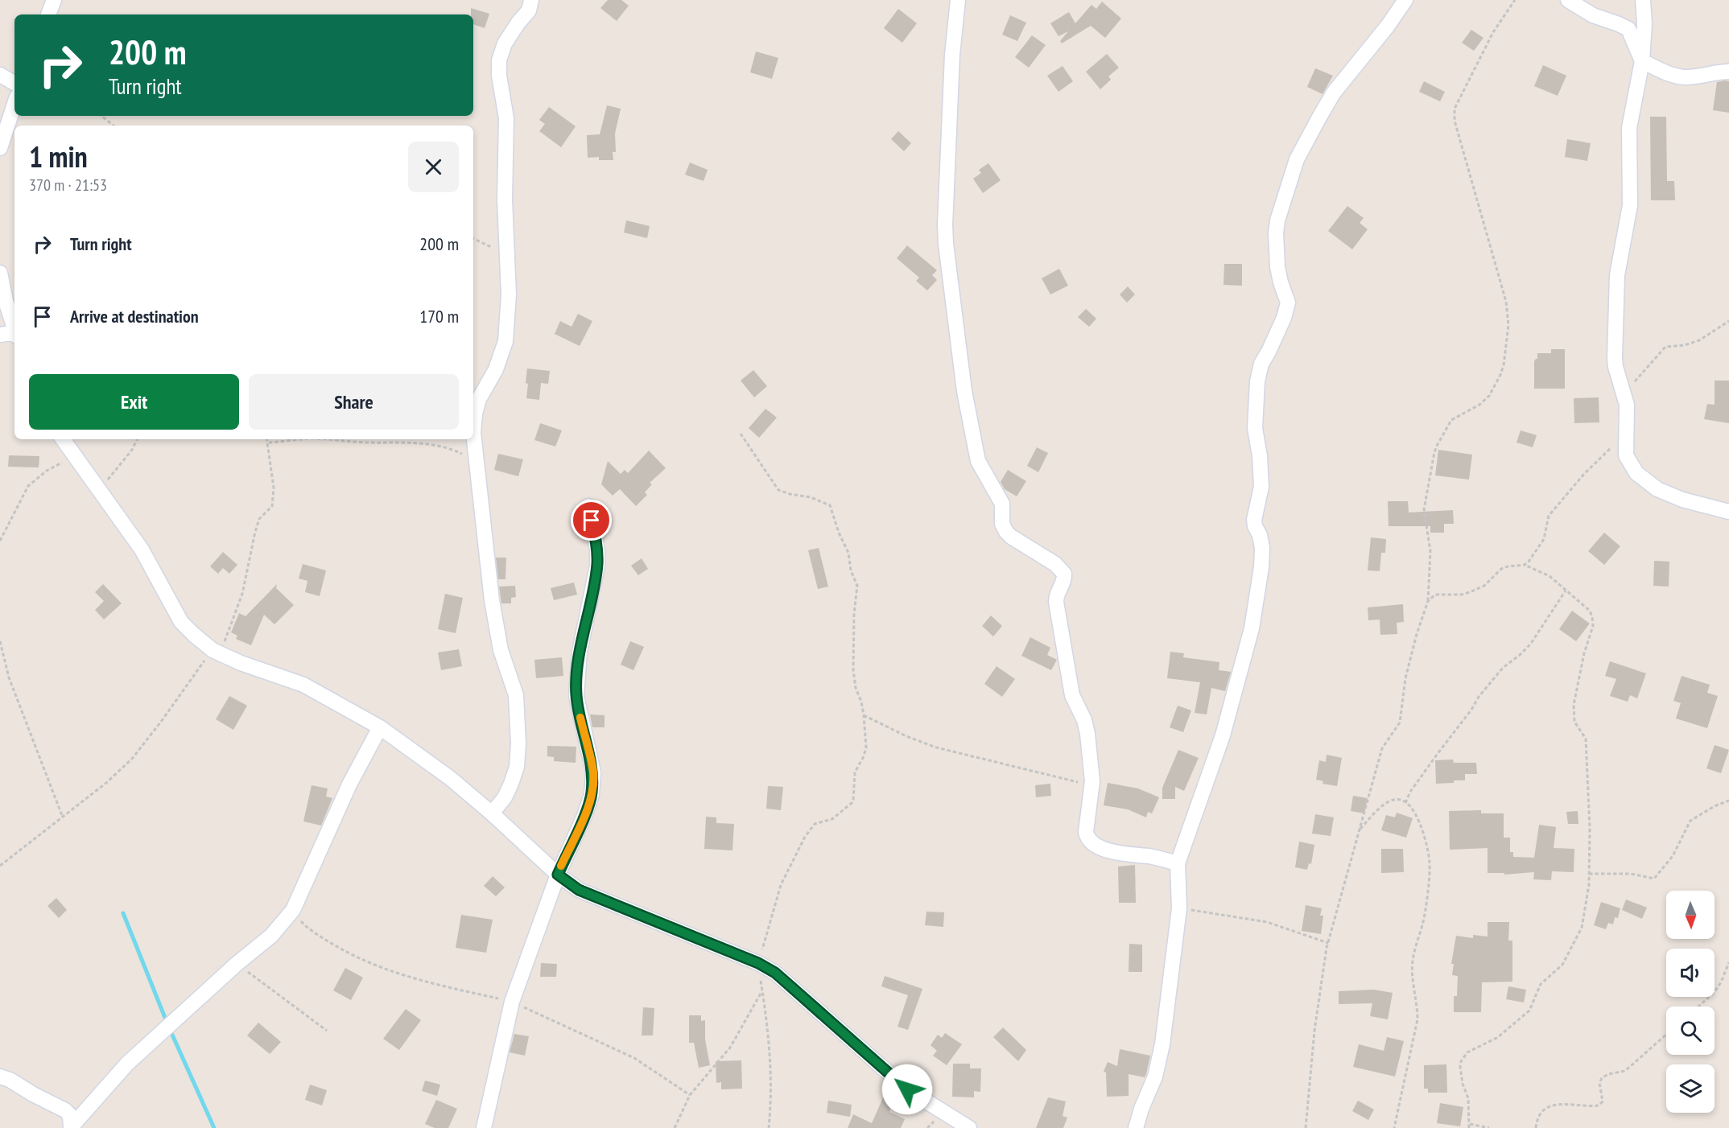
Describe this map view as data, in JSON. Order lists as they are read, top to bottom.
{
  "north": "bottom",
  "page": {
    "turn": ["200 m", "Turn right"],
    "heading": ["1 min", "370 m · 21:53"],
    "list": [
      {
        "name": "Turn right",
        "value": "200 m"
      },
      {
        "name": "Arrive at destination",
        "value": "170 m"
      }
    ],
    "buttons": ["Exit", "Share"]
  }
}
